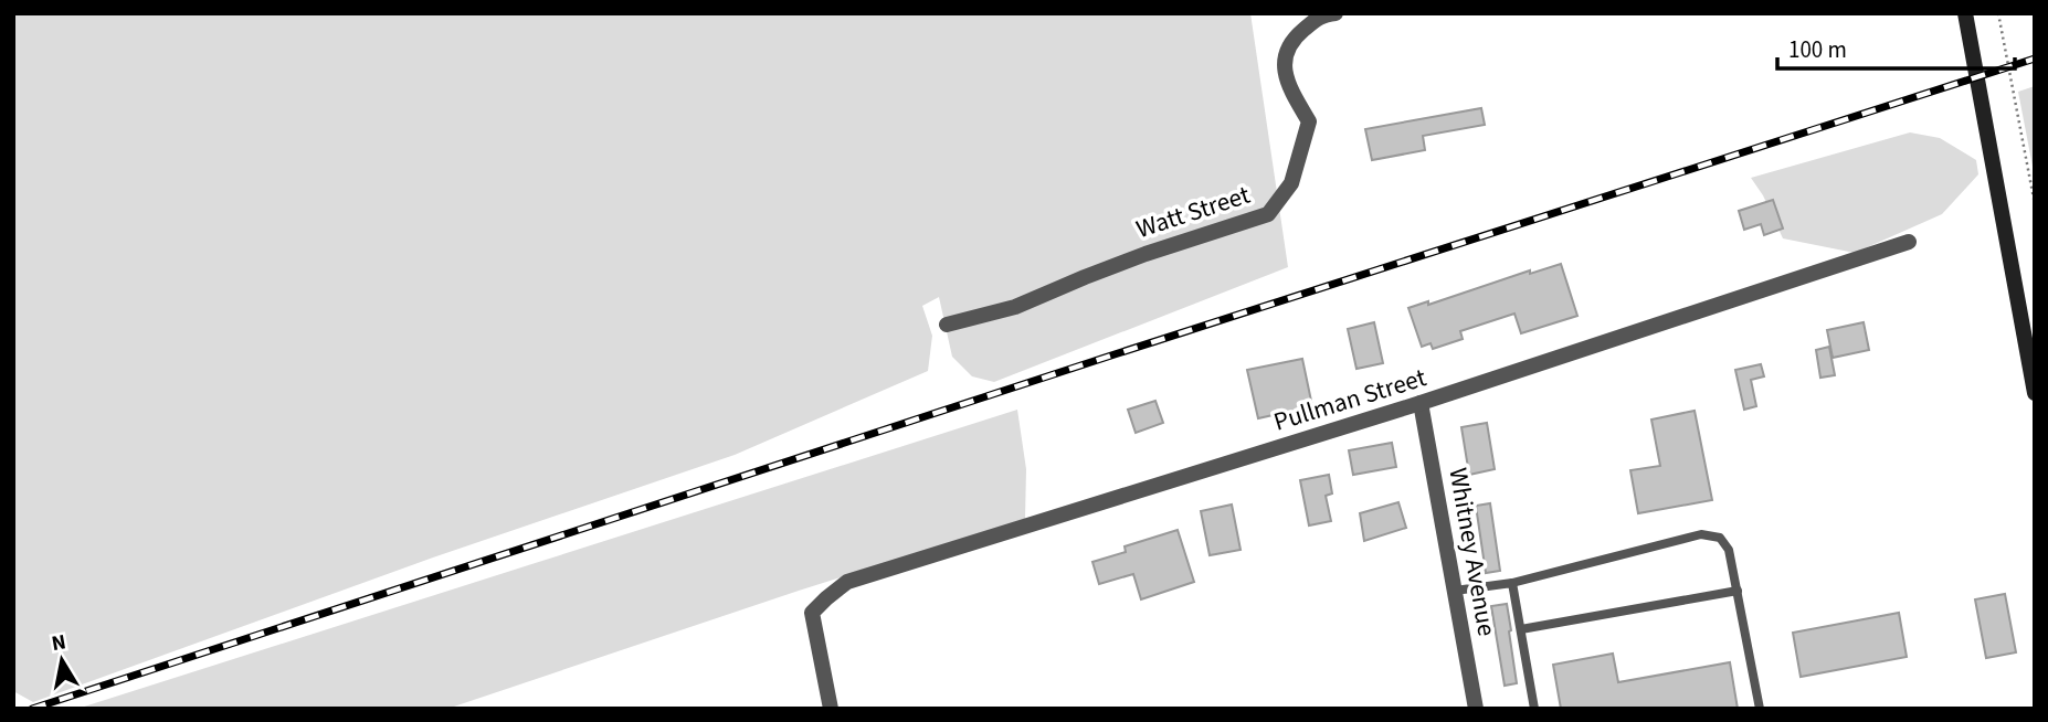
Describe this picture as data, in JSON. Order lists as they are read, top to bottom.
{
  "streets": {
    "street": ["Watt Street", "Pullman Street", "Whitney Avenue"]
  },
  "crossings": [
    ["Pullman Street", "Whitney Avenue"]
  ],
  "scale_bar": "100 m",
  "north": "top"
}
